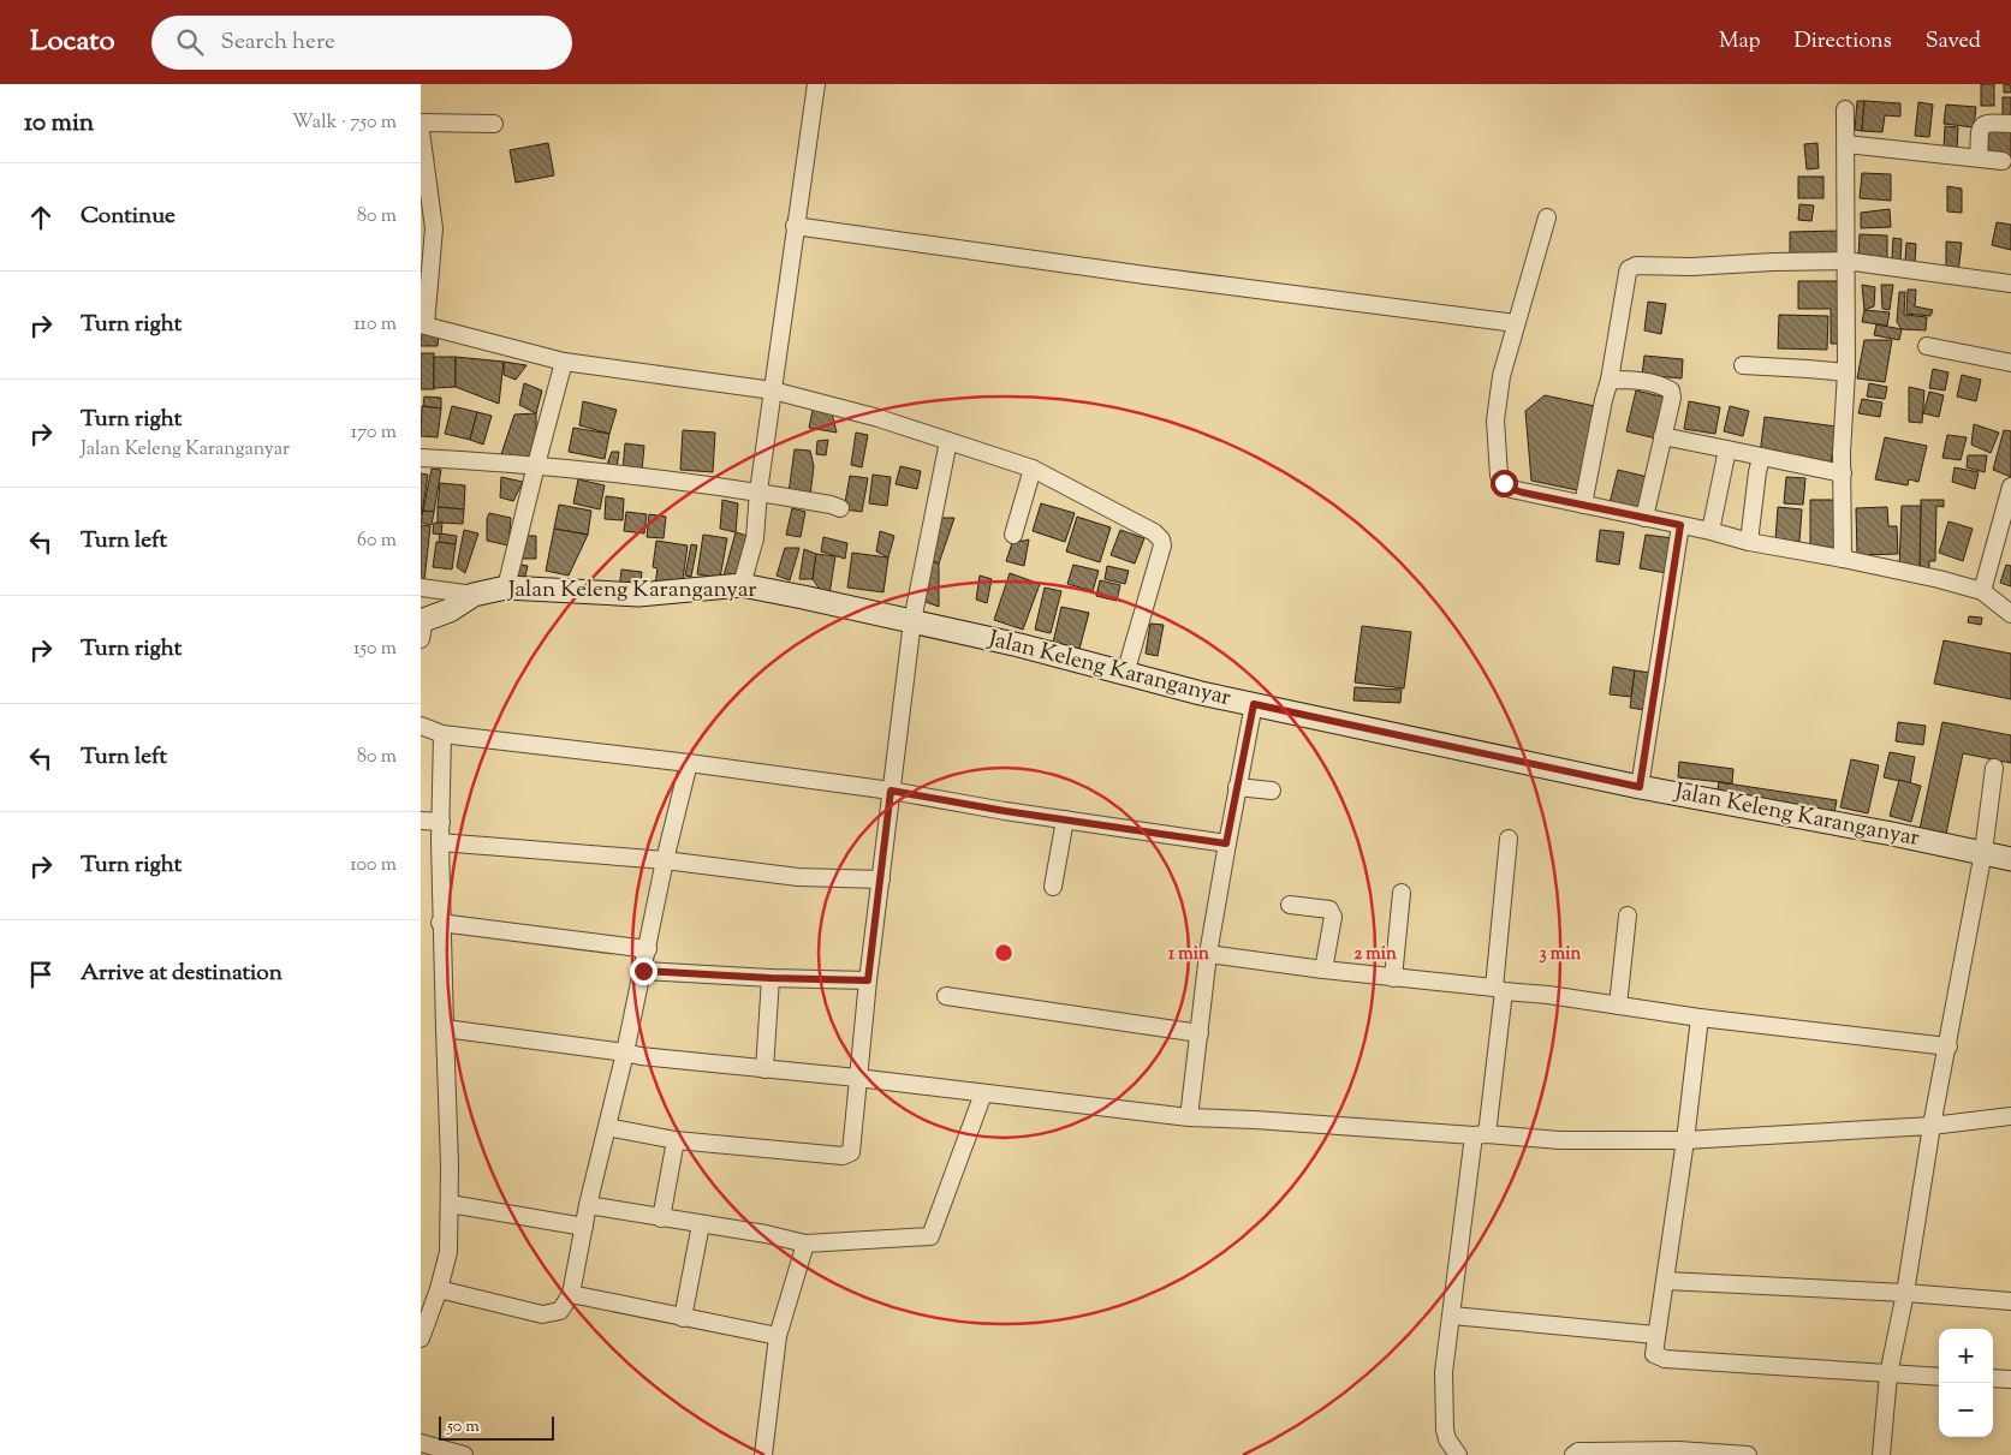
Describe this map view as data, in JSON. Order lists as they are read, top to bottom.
{
  "streets": {
    "main road": ["Jalan Keleng Karanganyar"]
  },
  "scale_bar": "50 m",
  "page": {
    "header": "Locato",
    "search": "Search here",
    "nav": ["Map", "Directions", "Saved"],
    "heading": ["10 min", "Walk · 750 m"],
    "list": [
      ["Continue", "80 m"],
      ["Turn right", "110 m"],
      ["Turn right", "Jalan Keleng Karanganyar", "170 m"],
      ["Turn left", "60 m"],
      ["Turn right", "150 m"],
      ["Turn left", "80 m"],
      ["Turn right", "100 m"],
      "Arrive at destination"
    ],
    "map_buttons": ["+", "−"],
    "scale": "50 m"
  },
  "rings": ["1 min", "2 min", "3 min"]
}
